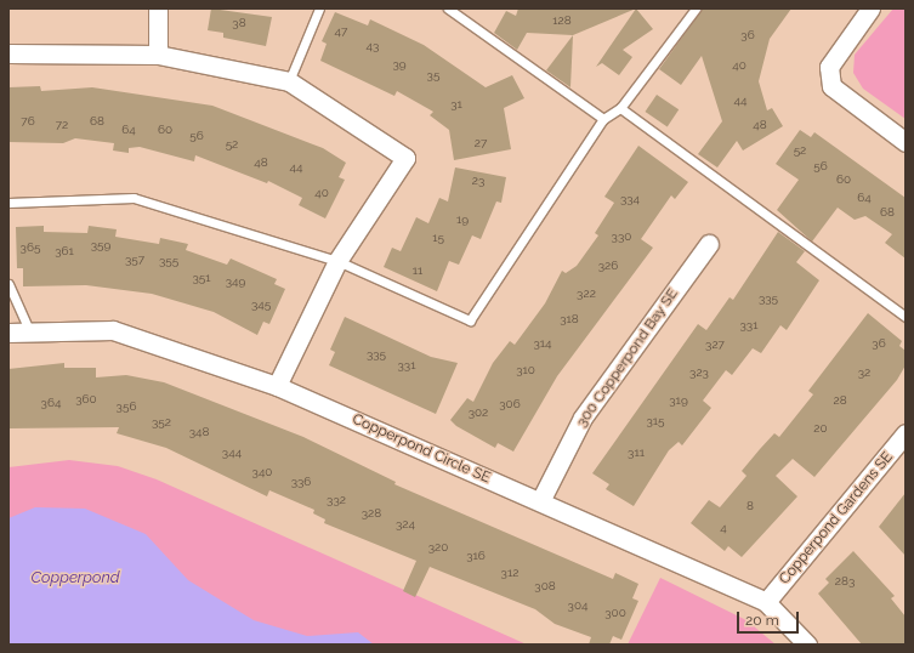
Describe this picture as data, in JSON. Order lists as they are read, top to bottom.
{
  "streets": {
    "street": ["300 Copperpond Bay SE", "Copperpond Circle SE", "Copperpond Gardens SE"]
  },
  "crossings": [
    ["300 Copperpond Bay SE", "Copperpond Circle SE"],
    ["Copperpond Circle SE", "Copperpond Gardens SE"]
  ],
  "water": ["Copperpond"],
  "house_numbers": [
    "128",
    "38",
    "47",
    "36",
    "43",
    "39",
    "40",
    "35",
    "44",
    "31",
    "76",
    "68",
    "72",
    "48",
    "64",
    "60",
    "56",
    "27",
    "52",
    "52",
    "48",
    "56",
    "44",
    "60",
    "23",
    "40",
    "64",
    "334",
    "68",
    "19",
    "330",
    "15",
    "359",
    "365",
    "361",
    "357",
    "355",
    "326",
    "11",
    "351",
    "349",
    "322",
    "335",
    "345",
    "318",
    "331",
    "314",
    "36",
    "327",
    "335",
    "331",
    "310",
    "323",
    "32",
    "360",
    "319",
    "28",
    "364",
    "306",
    "356",
    "302",
    "315",
    "352",
    "20",
    "348",
    "344",
    "311",
    "340",
    "336",
    "332",
    "8",
    "328",
    "324",
    "4",
    "320",
    "316",
    "312",
    "283",
    "308",
    "304",
    "300"
  ],
  "scale_bar": "20 m"
}
